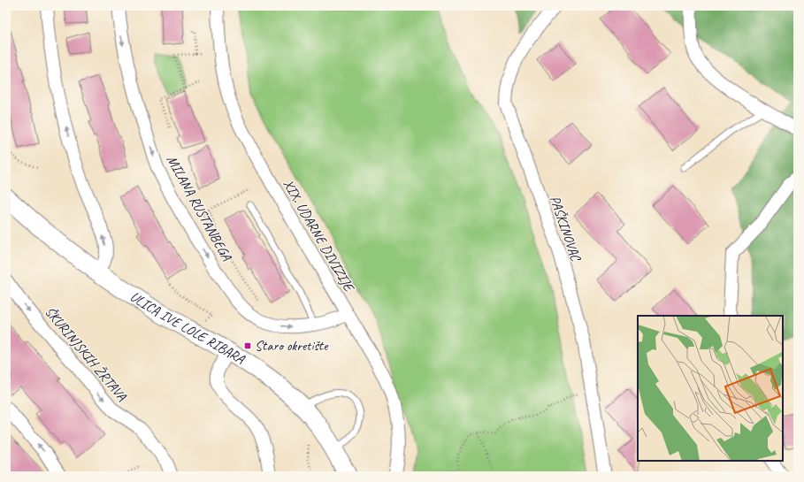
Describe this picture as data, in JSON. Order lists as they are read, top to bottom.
{
  "streets": {
    "street": [
      "MILANA RUSTANBEGA",
      "PAŠKINOVAC",
      "XIX. UDARNE DIVIZIJE",
      "ULICA IVE LOLE RIBARA",
      "ŠKURINJSKIH ŽRTAVA"
    ]
  },
  "crossings": [
    ["MILANA RUSTANBEGA", "XIX. UDARNE DIVIZIJE"]
  ],
  "places": {
    "transit": ["Staro okretište"]
  }
}
